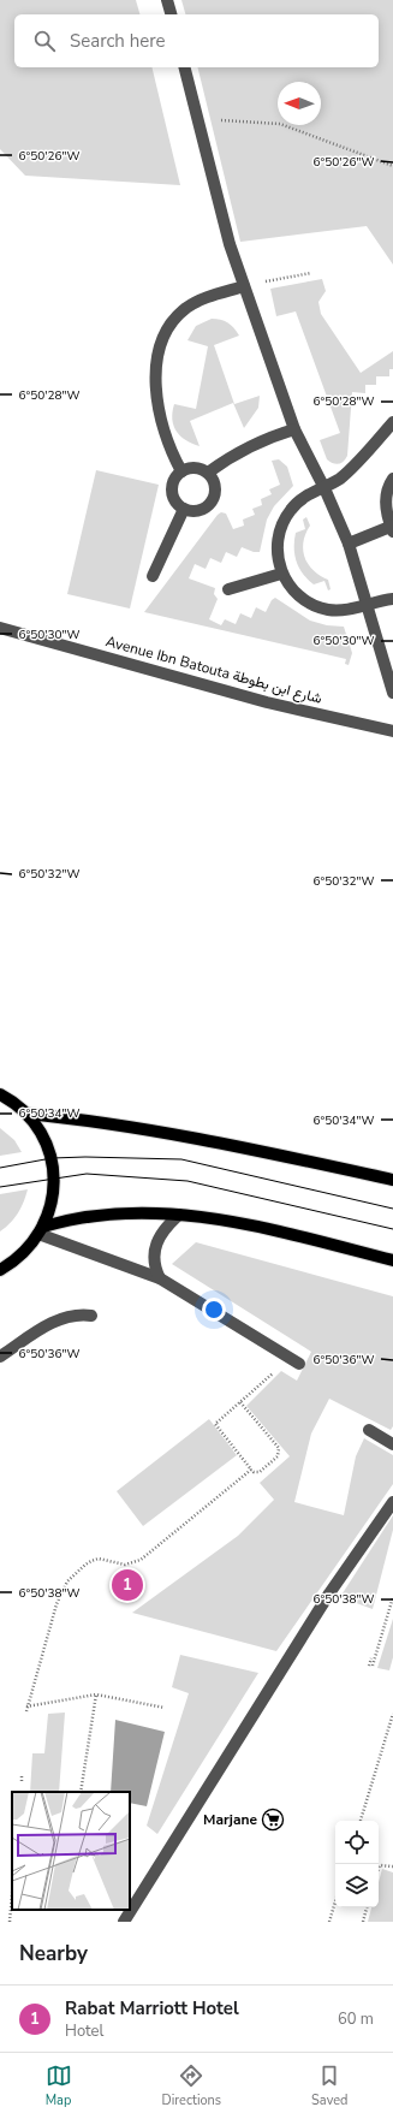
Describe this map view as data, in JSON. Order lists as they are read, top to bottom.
{
  "streets": {
    "street": ["Avenue Ibn Batouta شارع ابن بطوطة"]
  },
  "places": {
    "supermarket": ["Marjane"]
  },
  "north": "left",
  "page": {
    "search": "Search here",
    "pins": "1",
    "heading": "Nearby",
    "list": [
      {
        "mark": "1",
        "name": "Rabat Marriott Hotel",
        "note": "Hotel",
        "value": "60 m"
      }
    ],
    "nav": ["Map", "Directions", "Saved"]
  },
  "coordinates": [
    "6°50'26\"W",
    "6°50'28\"W",
    "6°50'30\"W",
    "6°50'32\"W",
    "6°50'34\"W",
    "6°50'36\"W",
    "6°50'38\"W"
  ]
}
